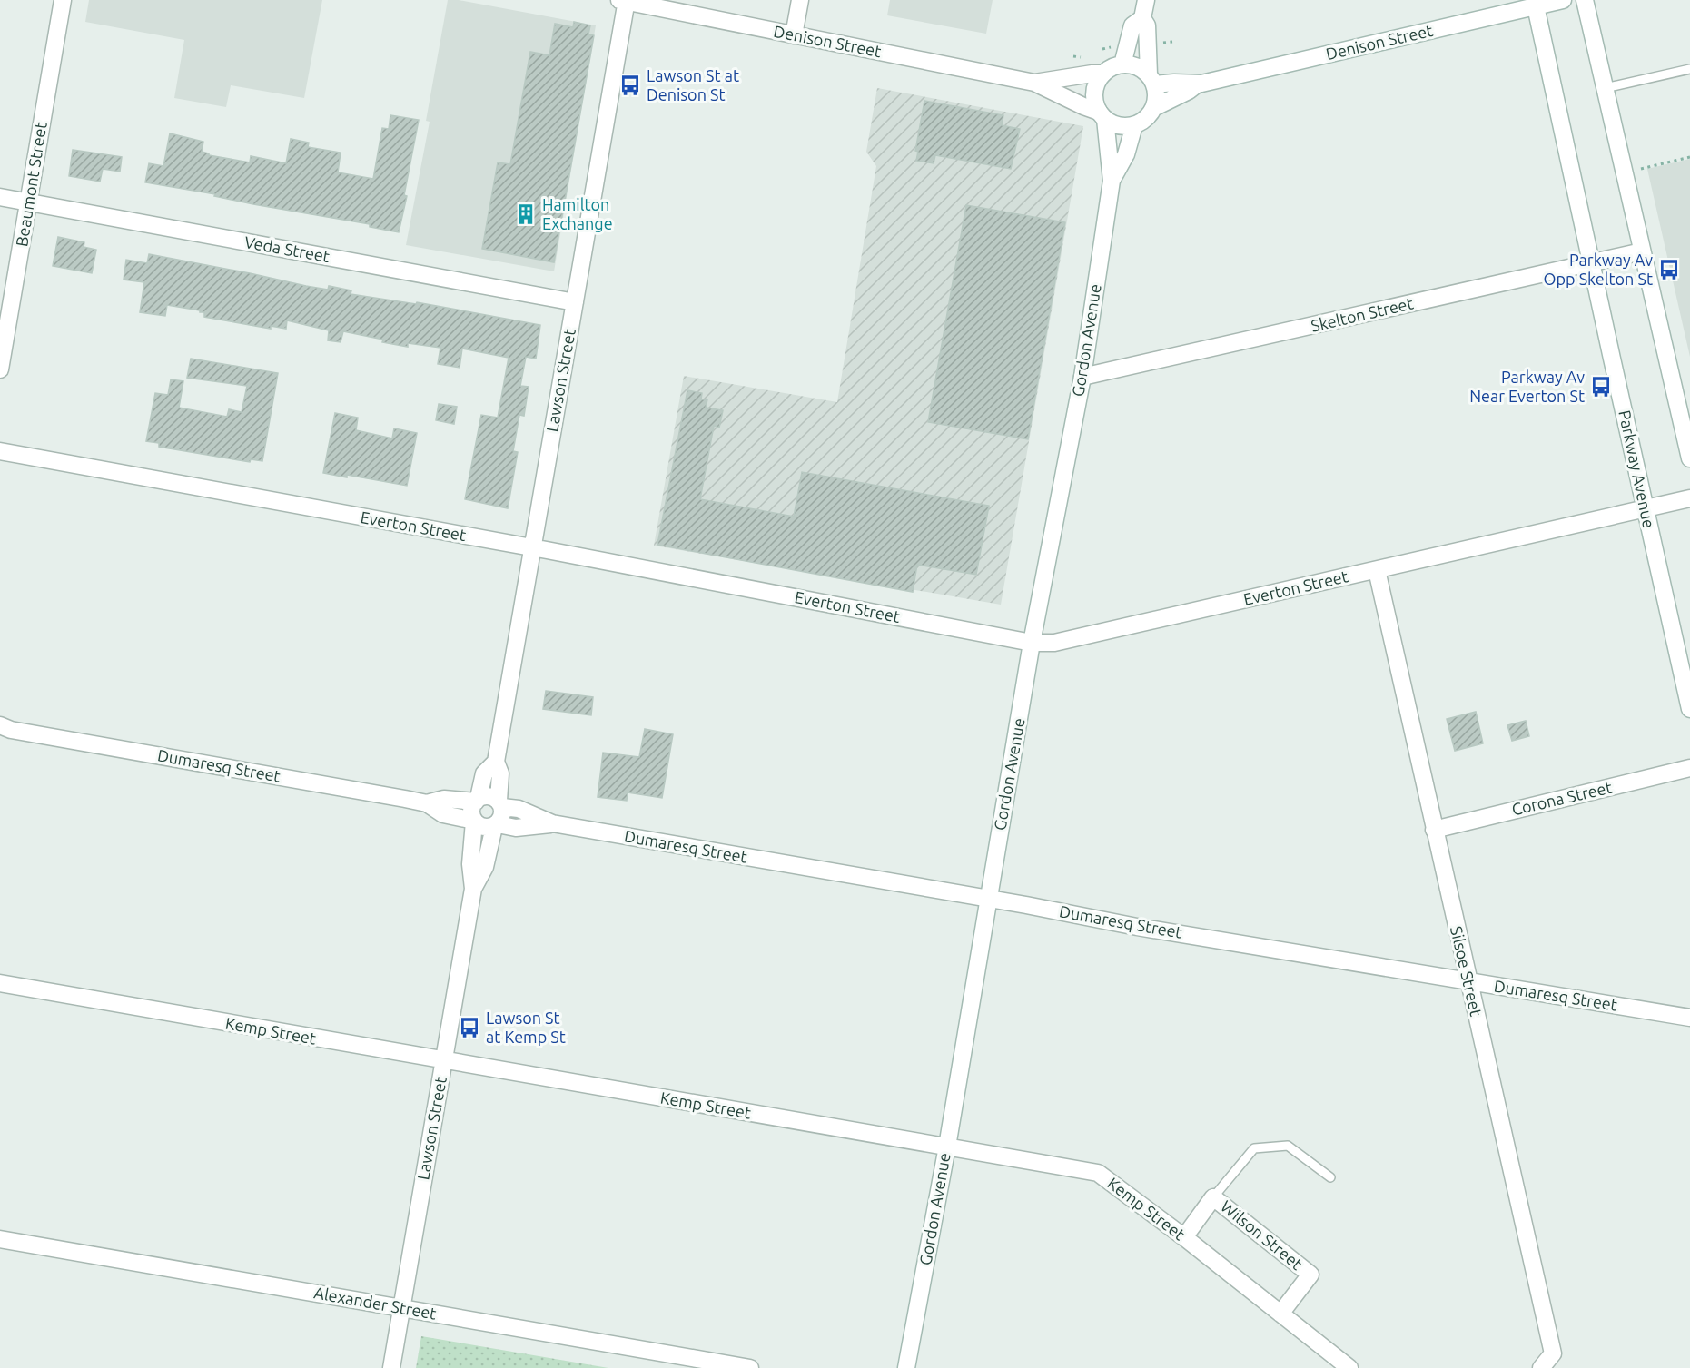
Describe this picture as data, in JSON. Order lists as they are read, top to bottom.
{
  "streets": {
    "street": [
      "Denison Street",
      "Beaumont Street",
      "Veda Street",
      "Skelton Street",
      "Gordon Avenue",
      "Lawson Street",
      "Parkway Avenue",
      "Everton Street",
      "Dumaresq Street",
      "Corona Street",
      "Silsoe Street",
      "Kemp Street",
      "Wilson Street",
      "Alexander Street"
    ]
  },
  "crossings": [
    ["Denison Street", "Gordon Avenue"],
    ["Denison Street", "Lawson Street"],
    ["Denison Street", "Parkway Avenue"],
    ["Beaumont Street", "Veda Street"],
    ["Veda Street", "Lawson Street"],
    ["Skelton Street", "Gordon Avenue"],
    ["Skelton Street", "Parkway Avenue"],
    ["Gordon Avenue", "Everton Street"],
    ["Gordon Avenue", "Dumaresq Street"],
    ["Gordon Avenue", "Kemp Street"],
    ["Lawson Street", "Everton Street"],
    ["Lawson Street", "Dumaresq Street"],
    ["Lawson Street", "Kemp Street"],
    ["Lawson Street", "Alexander Street"],
    ["Parkway Avenue", "Everton Street"],
    ["Everton Street", "Silsoe Street"],
    ["Dumaresq Street", "Silsoe Street"],
    ["Corona Street", "Silsoe Street"],
    ["Kemp Street", "Wilson Street"]
  ],
  "places": {
    "bus stop": [
      "Lawson St at Denison St",
      "Parkway Av Opp Skelton St",
      "Parkway Av Near Everton St",
      "Lawson St at Kemp St"
    ],
    "building": ["Hamilton Exchange"]
  }
}
